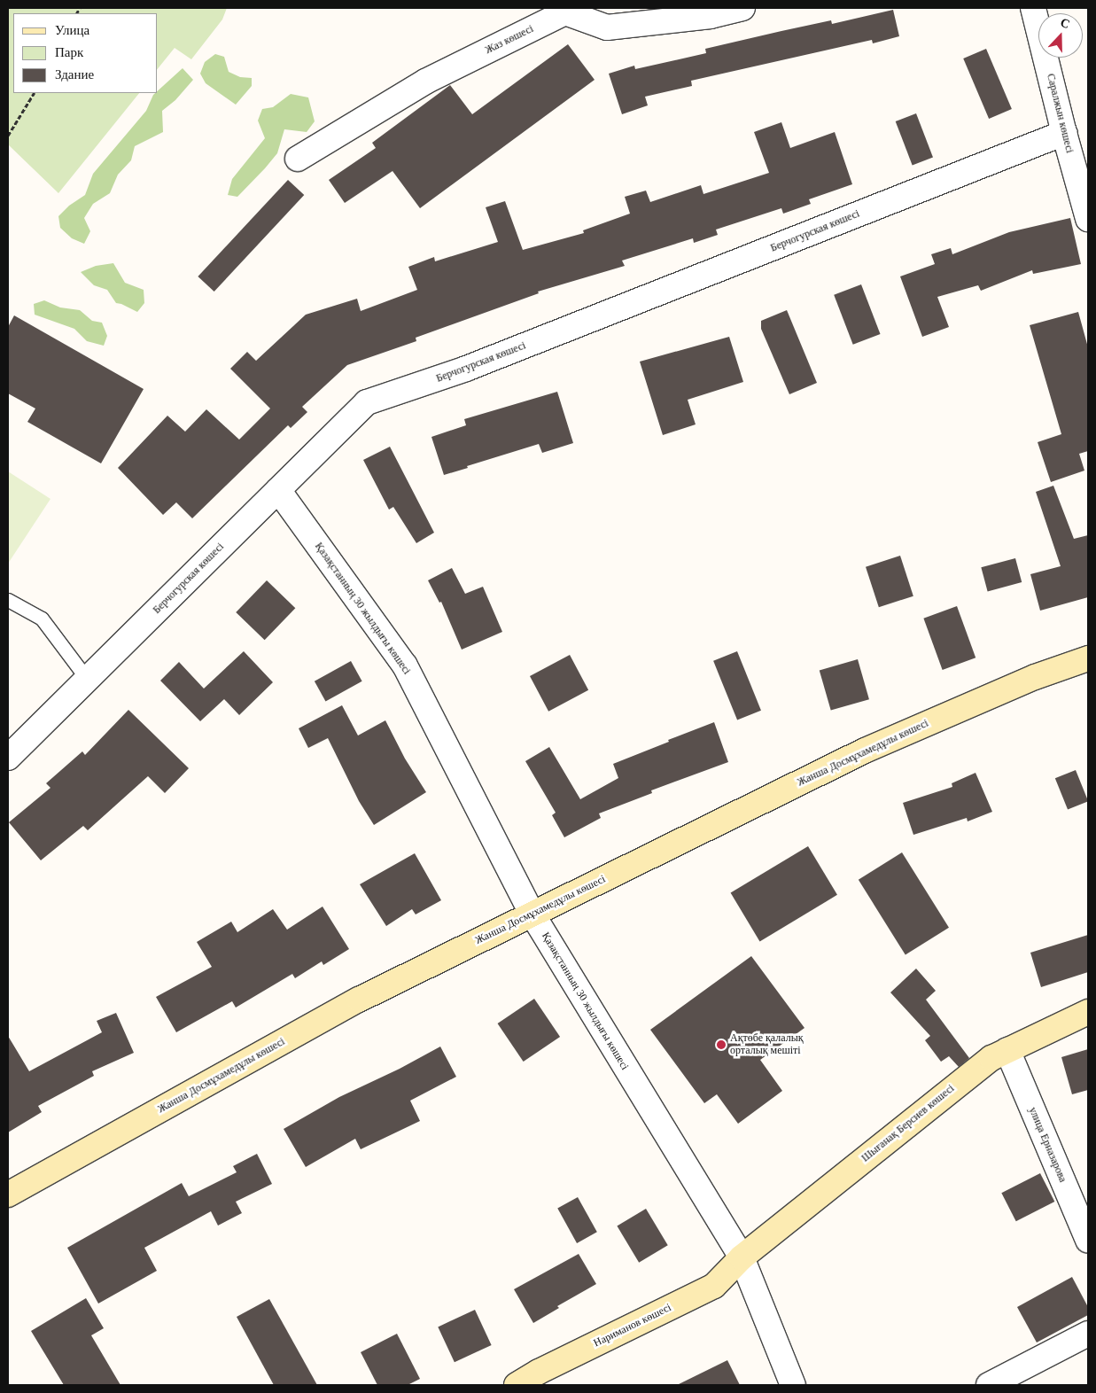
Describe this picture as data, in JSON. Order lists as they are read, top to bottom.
{
  "streets": {
    "street": [
      "Жаз көшесі",
      "Саралжын көшесі",
      "Берчогурская көшесі",
      "Қазақстанның 30 жылдығы көшесі",
      "Жанша Досмұхамедұлы көшесі",
      "Шығанақ Берсиев көшесі",
      "улица Ерназарова",
      "Нариманов көшесі"
    ]
  },
  "crossings": [
    ["Саралжын көшесі", "Берчогурская көшесі"],
    ["Берчогурская көшесі", "Қазақстанның 30 жылдығы көшесі"],
    ["Қазақстанның 30 жылдығы көшесі", "Жанша Досмұхамедұлы көшесі"],
    ["Қазақстанның 30 жылдығы көшесі", "Шығанақ Берсиев көшесі"],
    ["Қазақстанның 30 жылдығы көшесі", "Нариманов көшесі"],
    ["Шығанақ Берсиев көшесі", "улица Ерназарова"],
    ["Шығанақ Берсиев көшесі", "Нариманов көшесі"]
  ],
  "places": ["Ақтөбе қалалық орталық мешіті"],
  "legend": ["Улица", "Парк", "Здание"],
  "north": "top"
}
